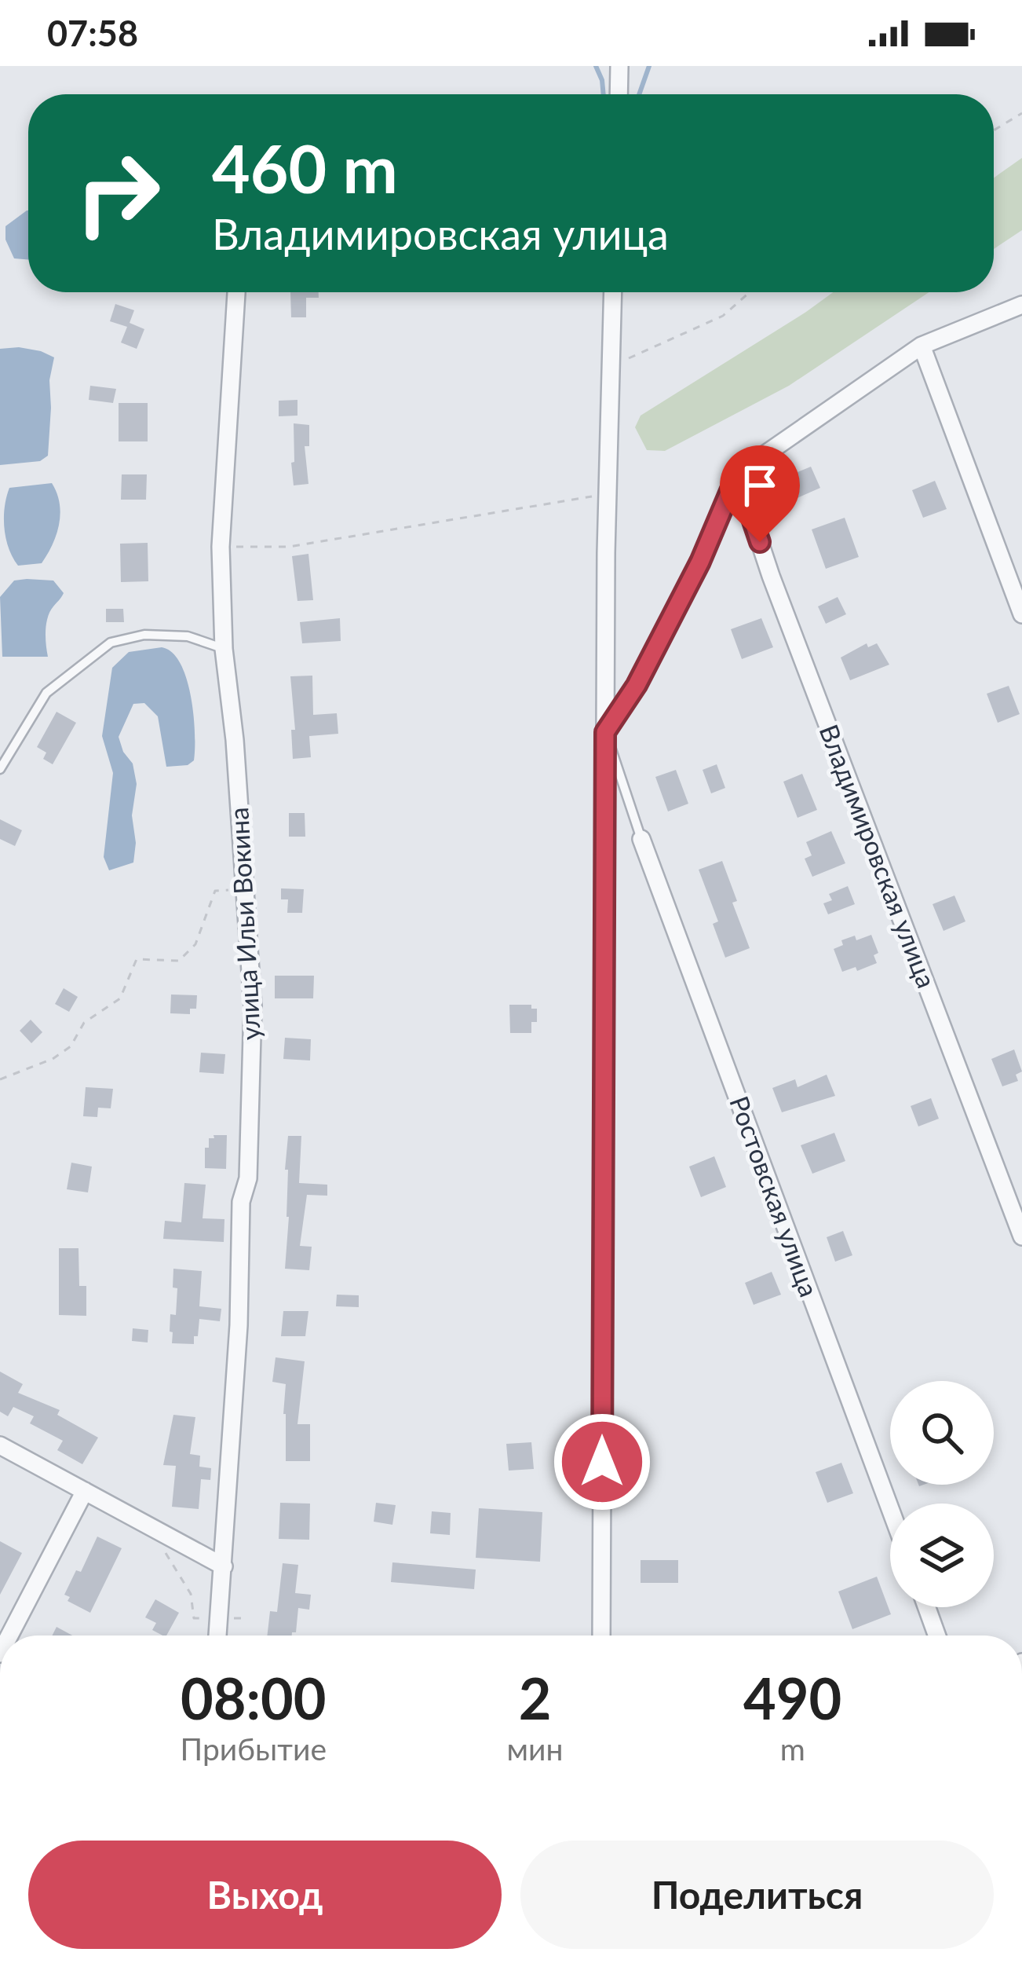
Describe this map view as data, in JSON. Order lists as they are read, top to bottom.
{
  "streets": {
    "street": ["Владимировская улица", "улица Ильи Вокина", "Ростовская улица"]
  },
  "page": {
    "status": "07:58",
    "turn": ["460 m", "Владимировская улица"],
    "eta": [
      "08:00",
      "Прибытие",
      "2",
      "мин",
      "490",
      "m"
    ],
    "buttons": ["Выход", "Поделиться"]
  }
}
